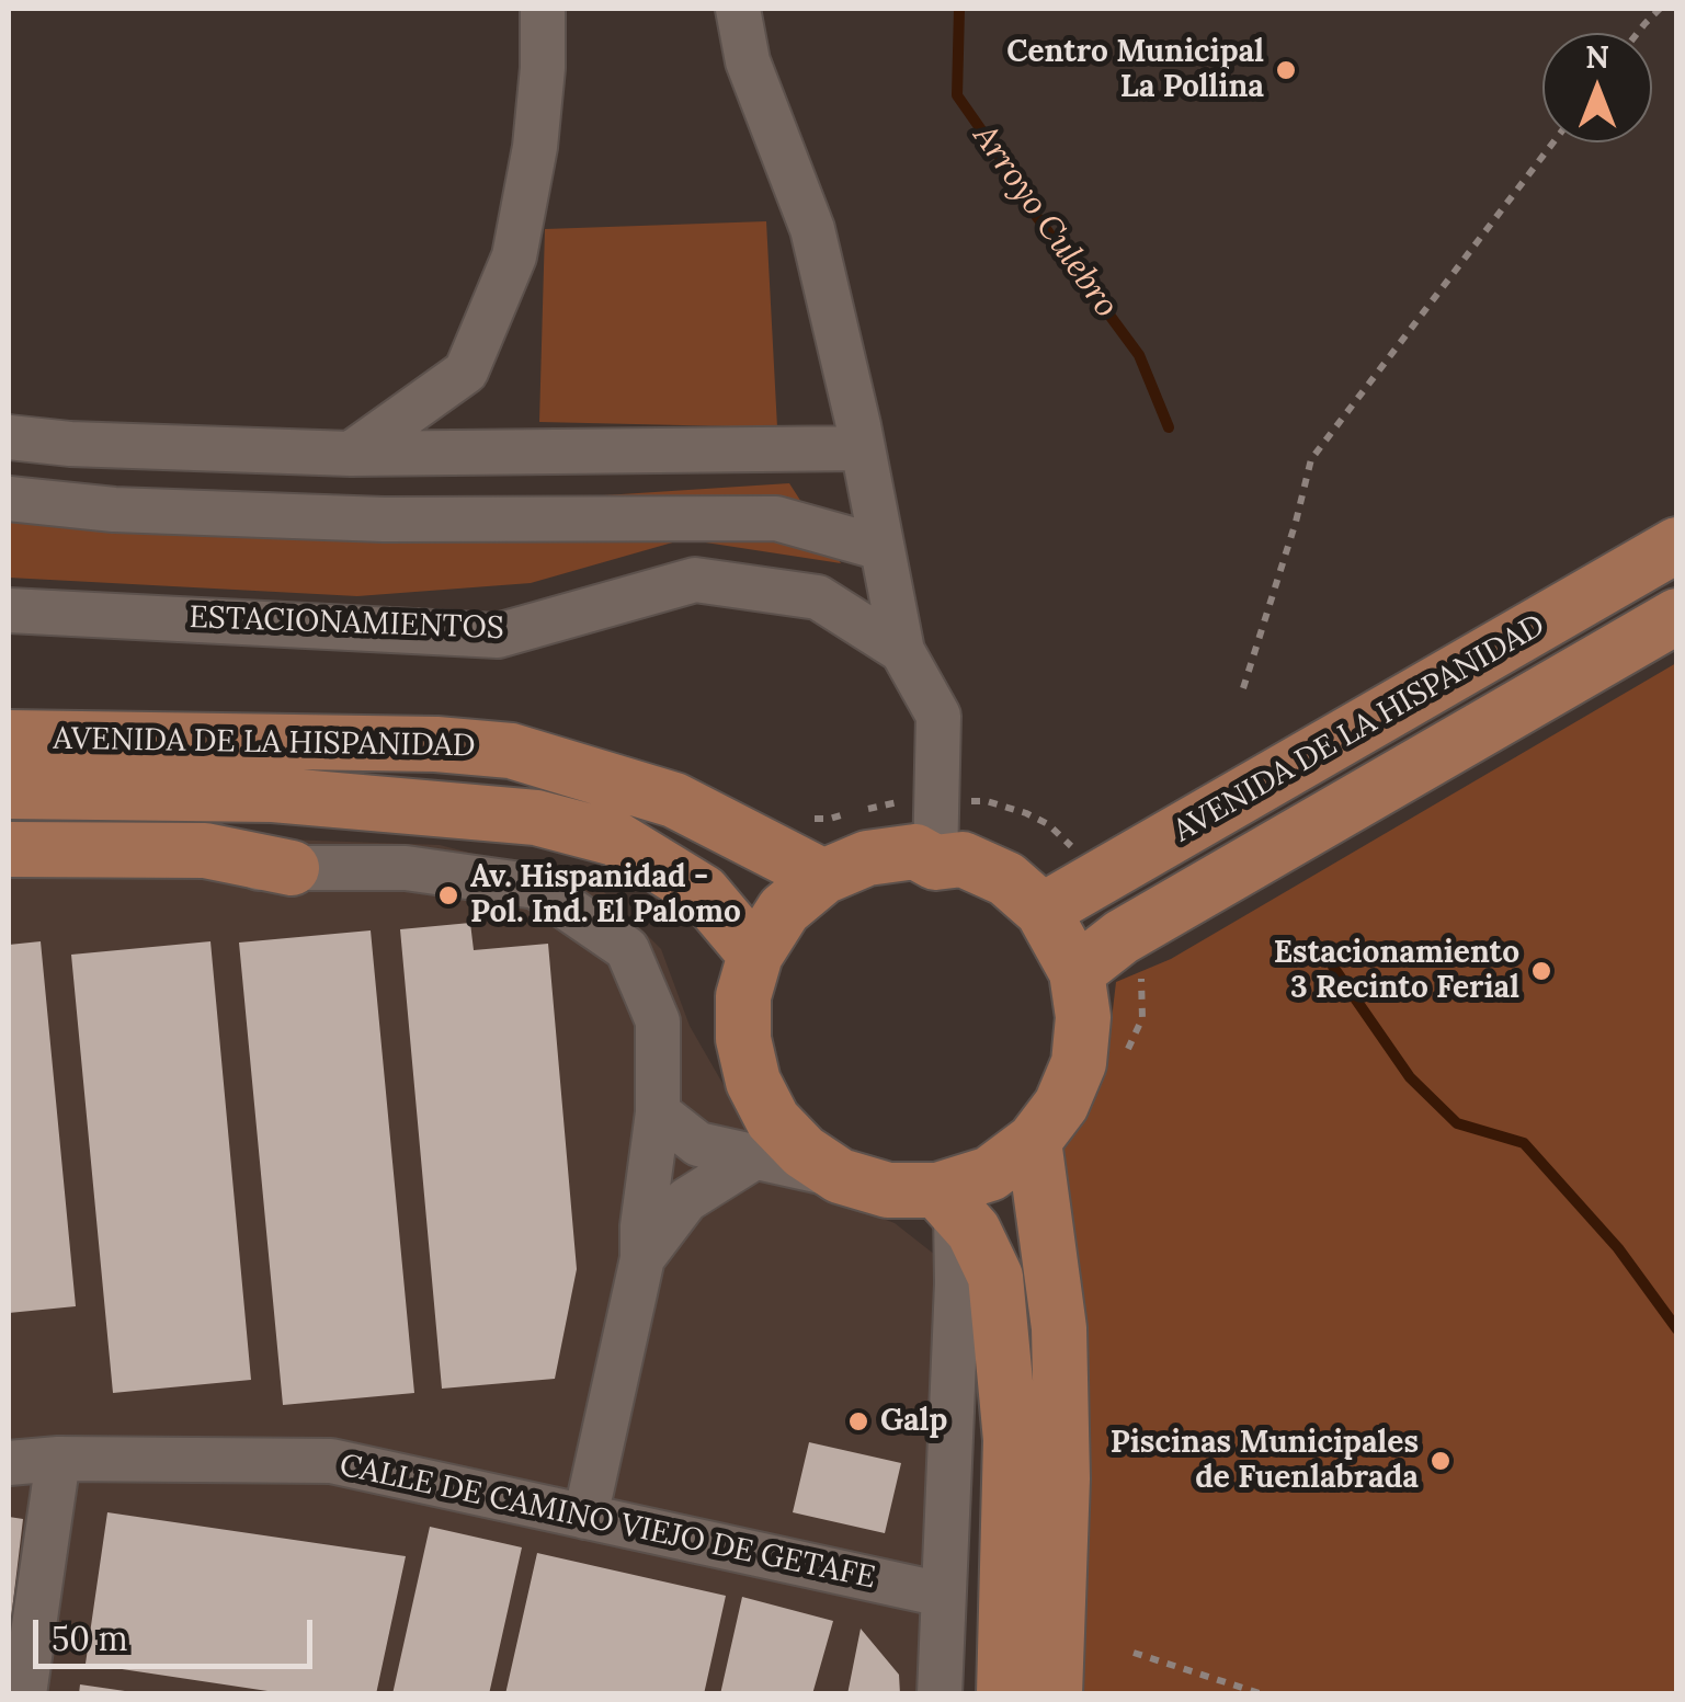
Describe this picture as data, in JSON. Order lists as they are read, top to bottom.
{
  "streets": {
    "main road": ["AVENIDA DE LA HISPANIDAD"],
    "street": ["ESTACIONAMIENTOS", "CALLE DE CAMINO VIEJO DE GETAFE"]
  },
  "crossings": [
    ["ESTACIONAMIENTOS", "AVENIDA DE LA HISPANIDAD"]
  ],
  "water": ["Arroyo Culebro"],
  "places": [
    "Centro Municipal La Pollina",
    "Av. Hispanidad - Pol. Ind. El Palomo",
    "Estacionamiento 3 Recinto Ferial",
    "Galp",
    "Piscinas Municipales de Fuenlabrada"
  ],
  "scale_bar": "50 m",
  "north": "top"
}
